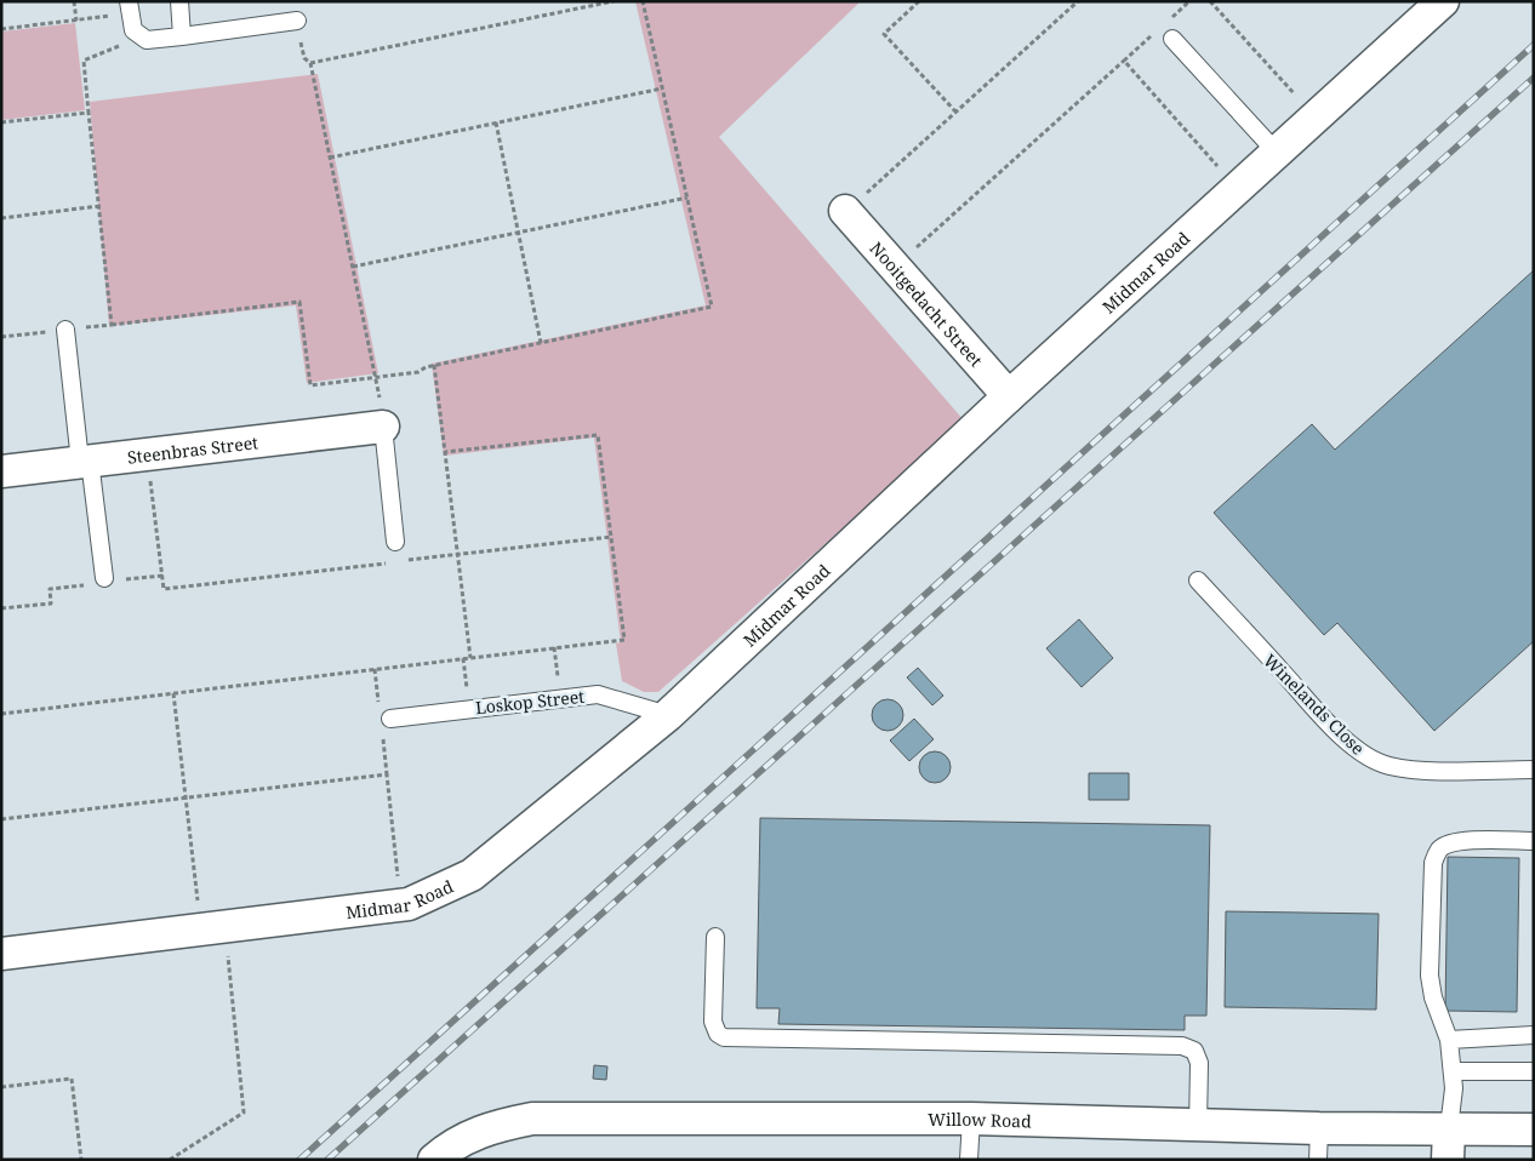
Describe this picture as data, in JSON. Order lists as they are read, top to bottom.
{
  "streets": {
    "street": [
      "Midmar Road",
      "Nooitgedacht Street",
      "Steenbras Street",
      "Willow Road"
    ],
    "lane": ["Loskop Street", "Winelands Close"]
  },
  "crossings": [
    ["Midmar Road", "Nooitgedacht Street"],
    ["Midmar Road", "Loskop Street"]
  ]
}
